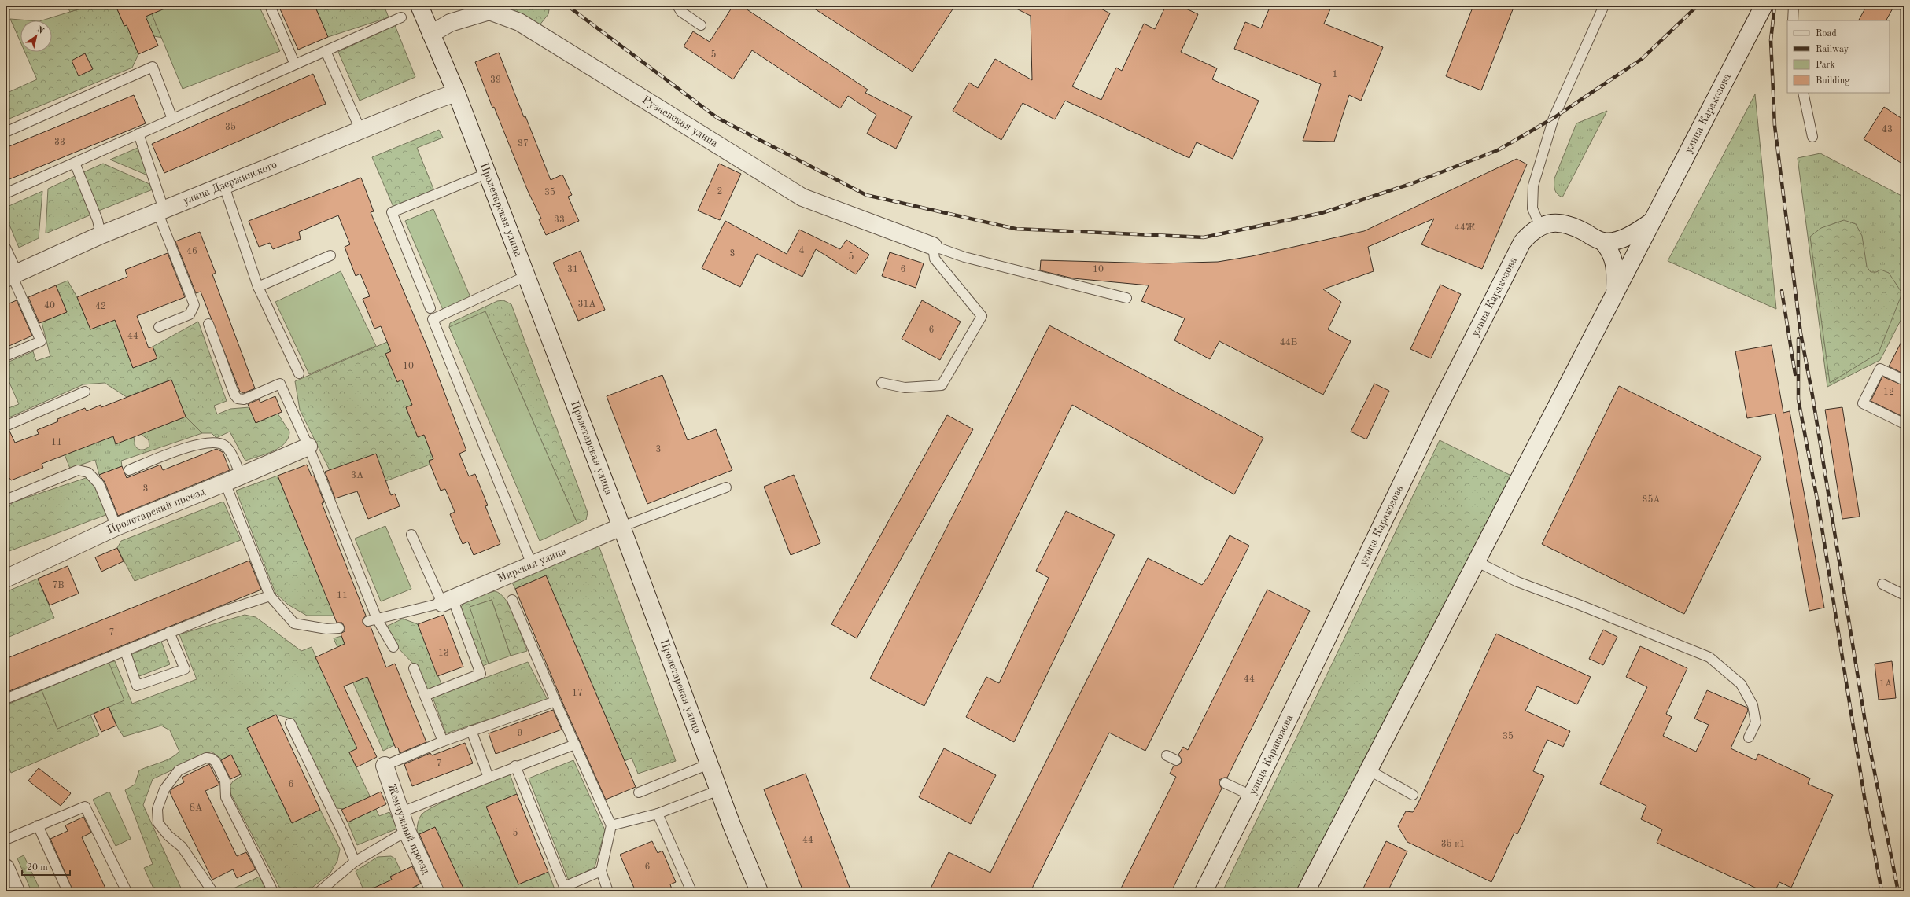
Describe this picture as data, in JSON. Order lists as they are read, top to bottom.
{
  "streets": {
    "main road": [
      "улица Каракозова",
      "Рузаевская улица",
      "улица Дзержинского",
      "Пролетарская улица",
      "Пролетарский проезд",
      "Мирская улица",
      "Жемчужный проезд"
    ]
  },
  "crossings": [
    ["Рузаевская улица", "Пролетарская улица"],
    ["улица Дзержинского", "Пролетарская улица"],
    ["Пролетарская улица", "Мирская улица"]
  ],
  "house_numbers": [
    "5",
    "1",
    "39",
    "35",
    "43",
    "33",
    "37",
    "2",
    "35",
    "33",
    "44Ж",
    "4",
    "46",
    "3",
    "5",
    "31",
    "6",
    "10",
    "31А",
    "40",
    "42",
    "6",
    "44",
    "44Б",
    "10",
    "12",
    "11",
    "3",
    "3А",
    "3",
    "35А",
    "7В",
    "11",
    "7",
    "13",
    "44",
    "1А",
    "17",
    "9",
    "35",
    "7",
    "6",
    "8А",
    "5",
    "44",
    "35 к1",
    "6"
  ],
  "legend": [
    "Road",
    "Railway",
    "Park",
    "Building"
  ],
  "scale_bar": "20 m",
  "north": "top right"
}
